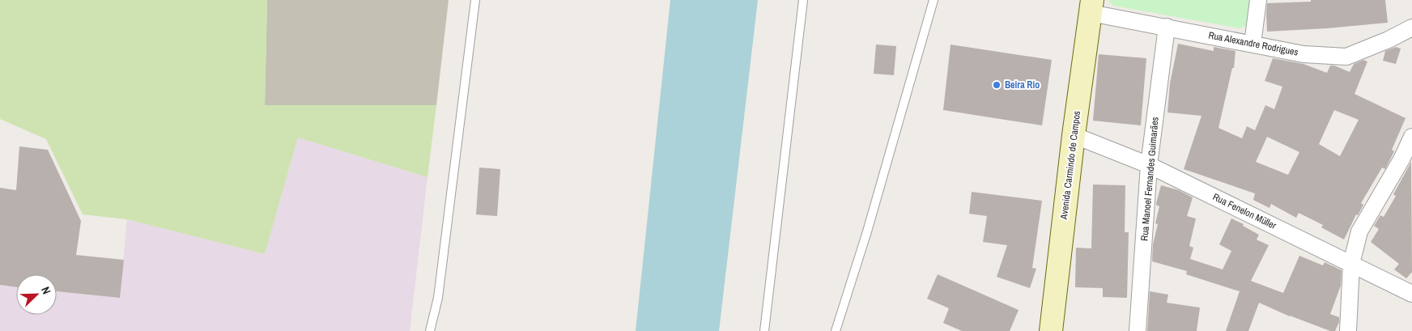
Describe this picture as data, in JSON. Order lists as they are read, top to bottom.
{
  "streets": {
    "main road": ["Avenida Carmindo de Campos"],
    "street": ["Rua Alexandre Rodrigues", "Rua Manoel Fernandes Guimarães", "Rua Fenelon Müller"]
  },
  "crossings": [
    ["Rua Alexandre Rodrigues", "Avenida Carmindo de Campos"],
    ["Rua Alexandre Rodrigues", "Rua Manoel Fernandes Guimarães"],
    ["Avenida Carmindo de Campos", "Rua Fenelon Müller"],
    ["Rua Manoel Fernandes Guimarães", "Rua Fenelon Müller"]
  ],
  "places": ["Beira Rio"],
  "north": "top right"
}
